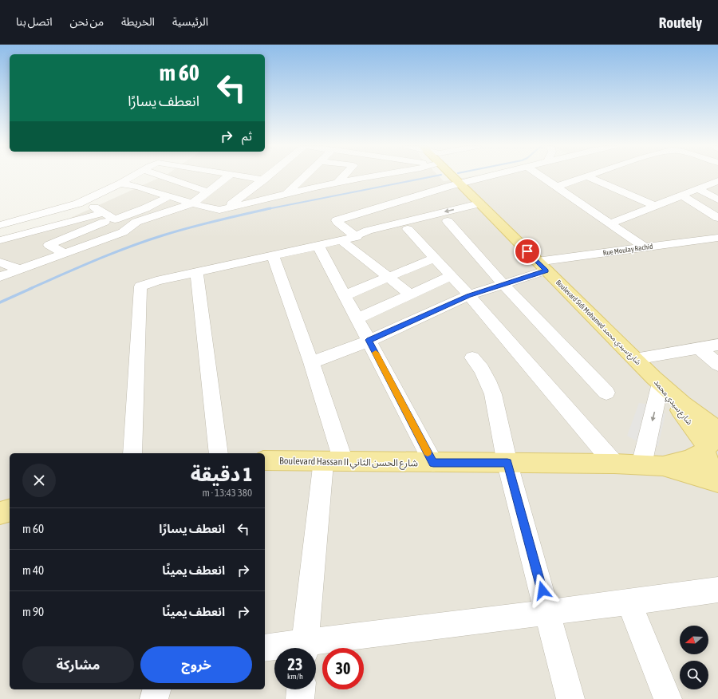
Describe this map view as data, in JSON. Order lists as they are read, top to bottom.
{
  "streets": {
    "main road": ["Boulevard Sidi Mohamed شارع سيدي محمد", "شارع سيدي محمد", "Boulevard Hassan II شارع الحسن الثاني"],
    "street": ["Rue Moulay Rachid"]
  },
  "crossings": [
    ["Rue Moulay Rachid", "Boulevard Sidi Mohamed شارع سيدي محمد"],
    ["Boulevard Sidi Mohamed شارع سيدي محمد", "شارع سيدي محمد"]
  ],
  "north": "left",
  "page": {
    "header": "Routely",
    "nav": [
      "الرئيسية",
      "الخريطة",
      "من نحن",
      "اتصل بنا"
    ],
    "turn": ["60 m", "انعطف يسارًا"],
    "then": "ثم",
    "heading": ["1 دقيقة", "380 m · 13:43"],
    "list": [
      {
        "name": "انعطف يسارًا",
        "value": "60 m"
      },
      {
        "name": "انعطف يمينًا",
        "value": "40 m"
      },
      {
        "name": "انعطف يمينًا",
        "value": "90 m"
      }
    ],
    "buttons": ["خروج", "مشاركة"],
    "speed": "23 km/h",
    "limit": "30"
  }
}
